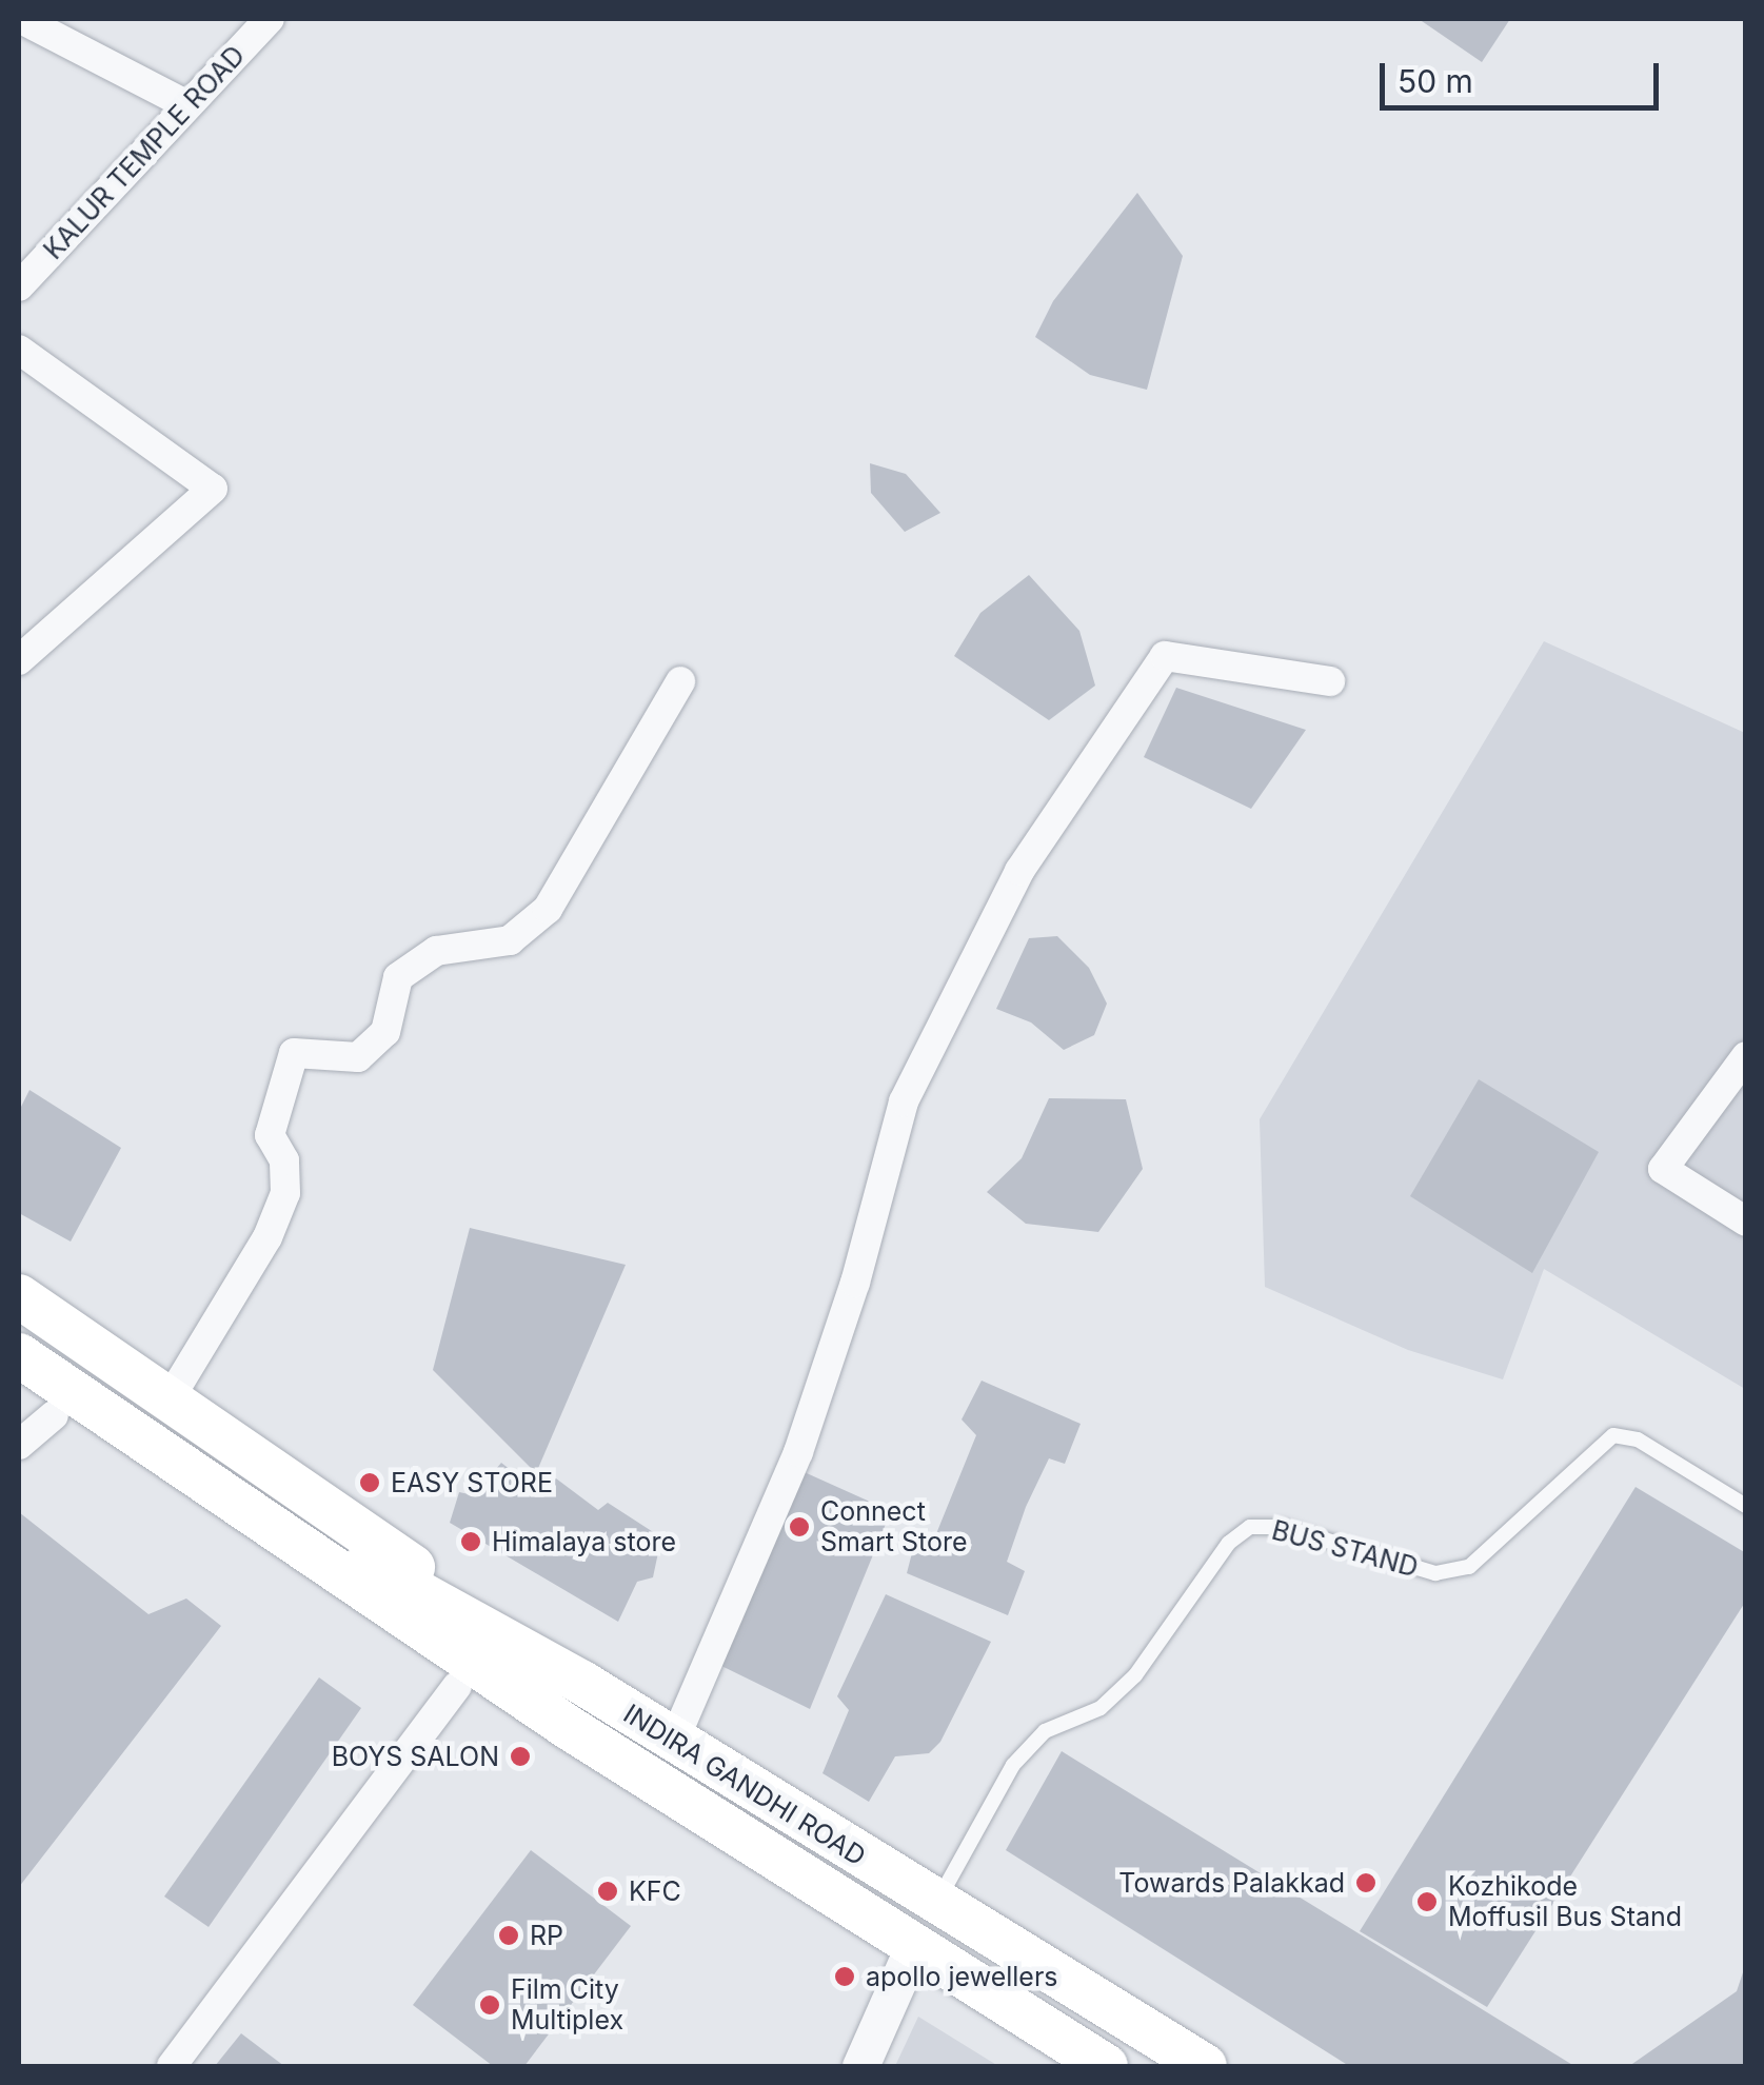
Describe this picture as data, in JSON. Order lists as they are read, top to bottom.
{
  "streets": {
    "main road": ["INDIRA GANDHI ROAD"],
    "street": ["KALUR TEMPLE ROAD"],
    "lane": ["BUS STAND"]
  },
  "crossings": [
    ["BUS STAND", "INDIRA GANDHI ROAD"]
  ],
  "places": [
    "EASY STORE",
    "Connect Smart Store",
    "Himalaya store",
    "BOYS SALON",
    "Towards Palakkad",
    "KFC",
    "Kozhikode Moffusil Bus Stand",
    "RP",
    "apollo jewellers",
    "Film City Multiplex"
  ],
  "scale_bar": "50 m"
}
